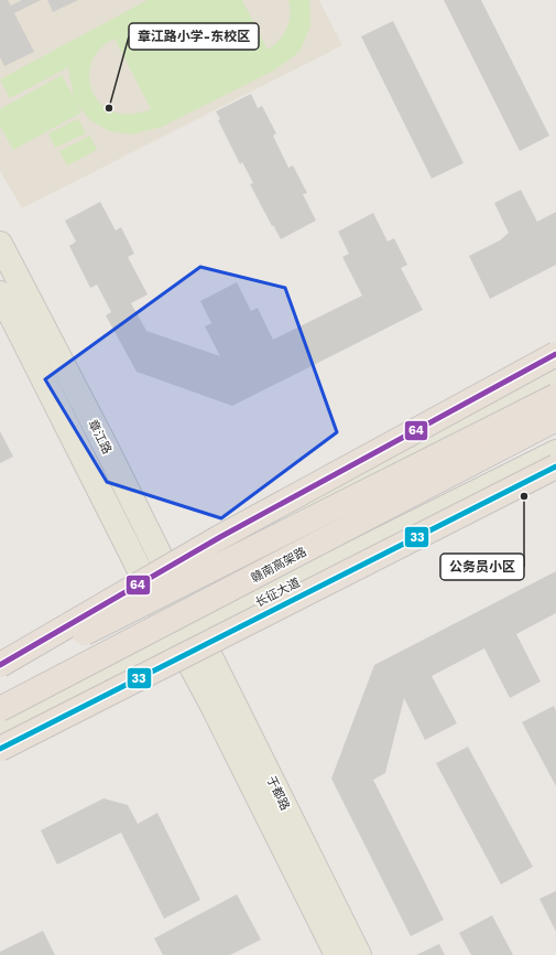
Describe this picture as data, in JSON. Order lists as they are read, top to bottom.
{
  "streets": {
    "highway": ["赣南高架路"],
    "main road": ["章江路", "长征大道", "于都路"]
  },
  "crossings": [
    ["章江路", "长征大道"],
    ["章江路", "于都路"],
    ["长征大道", "于都路"]
  ],
  "places": ["章江路小学-东校区", "公务员小区"],
  "lines": ["transit line 64", "transit line 33"]
}
